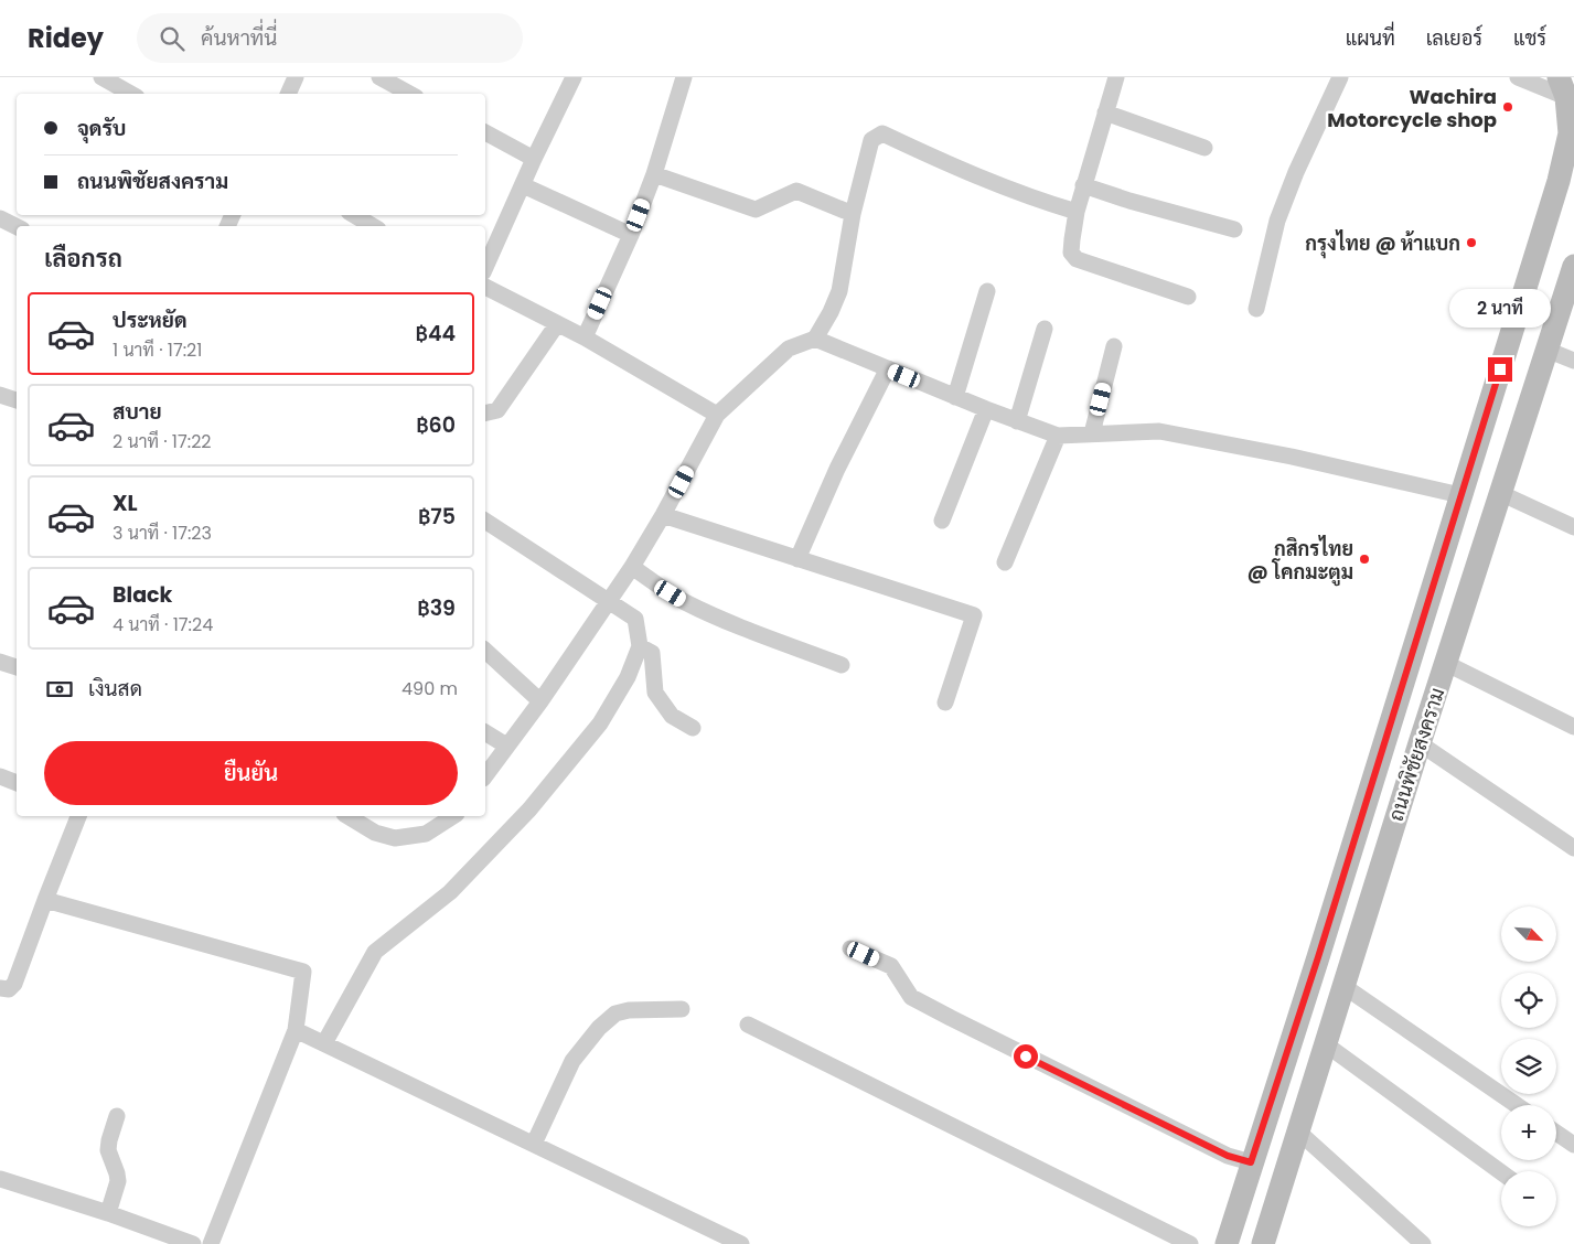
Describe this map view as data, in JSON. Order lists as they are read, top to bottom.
{
  "streets": {
    "main road": ["ถนนพิชัยสงคราม"]
  },
  "places": ["Wachira Motorcycle shop", "กรุงไทย @ ห้าแบก", "กสิกรไทย @ โคกมะตูม"],
  "north": "bottom right",
  "page": {
    "header": "Ridey",
    "search": "ค้นหาที่นี่",
    "nav": ["แผนที่", "เลเยอร์", "แชร์"],
    "banner": ["จุดรับ", "ถนนพิชัยสงคราม"],
    "heading": "เลือกรถ",
    "bubble": "2 นาที",
    "list": [
      {
        "name": "ประหยัด",
        "note": "1 นาที · 17:21",
        "value": "฿44"
      },
      {
        "name": "สบาย",
        "note": "2 นาที · 17:22",
        "value": "฿60"
      },
      {
        "name": "XL",
        "note": "3 นาที · 17:23",
        "value": "฿75"
      },
      {
        "name": "Black",
        "note": "4 นาที · 17:24",
        "value": "฿39"
      }
    ],
    "pay": ["เงินสด", "490 m"],
    "buttons": "ยืนยัน",
    "map_buttons": ["+", "−"]
  }
}
